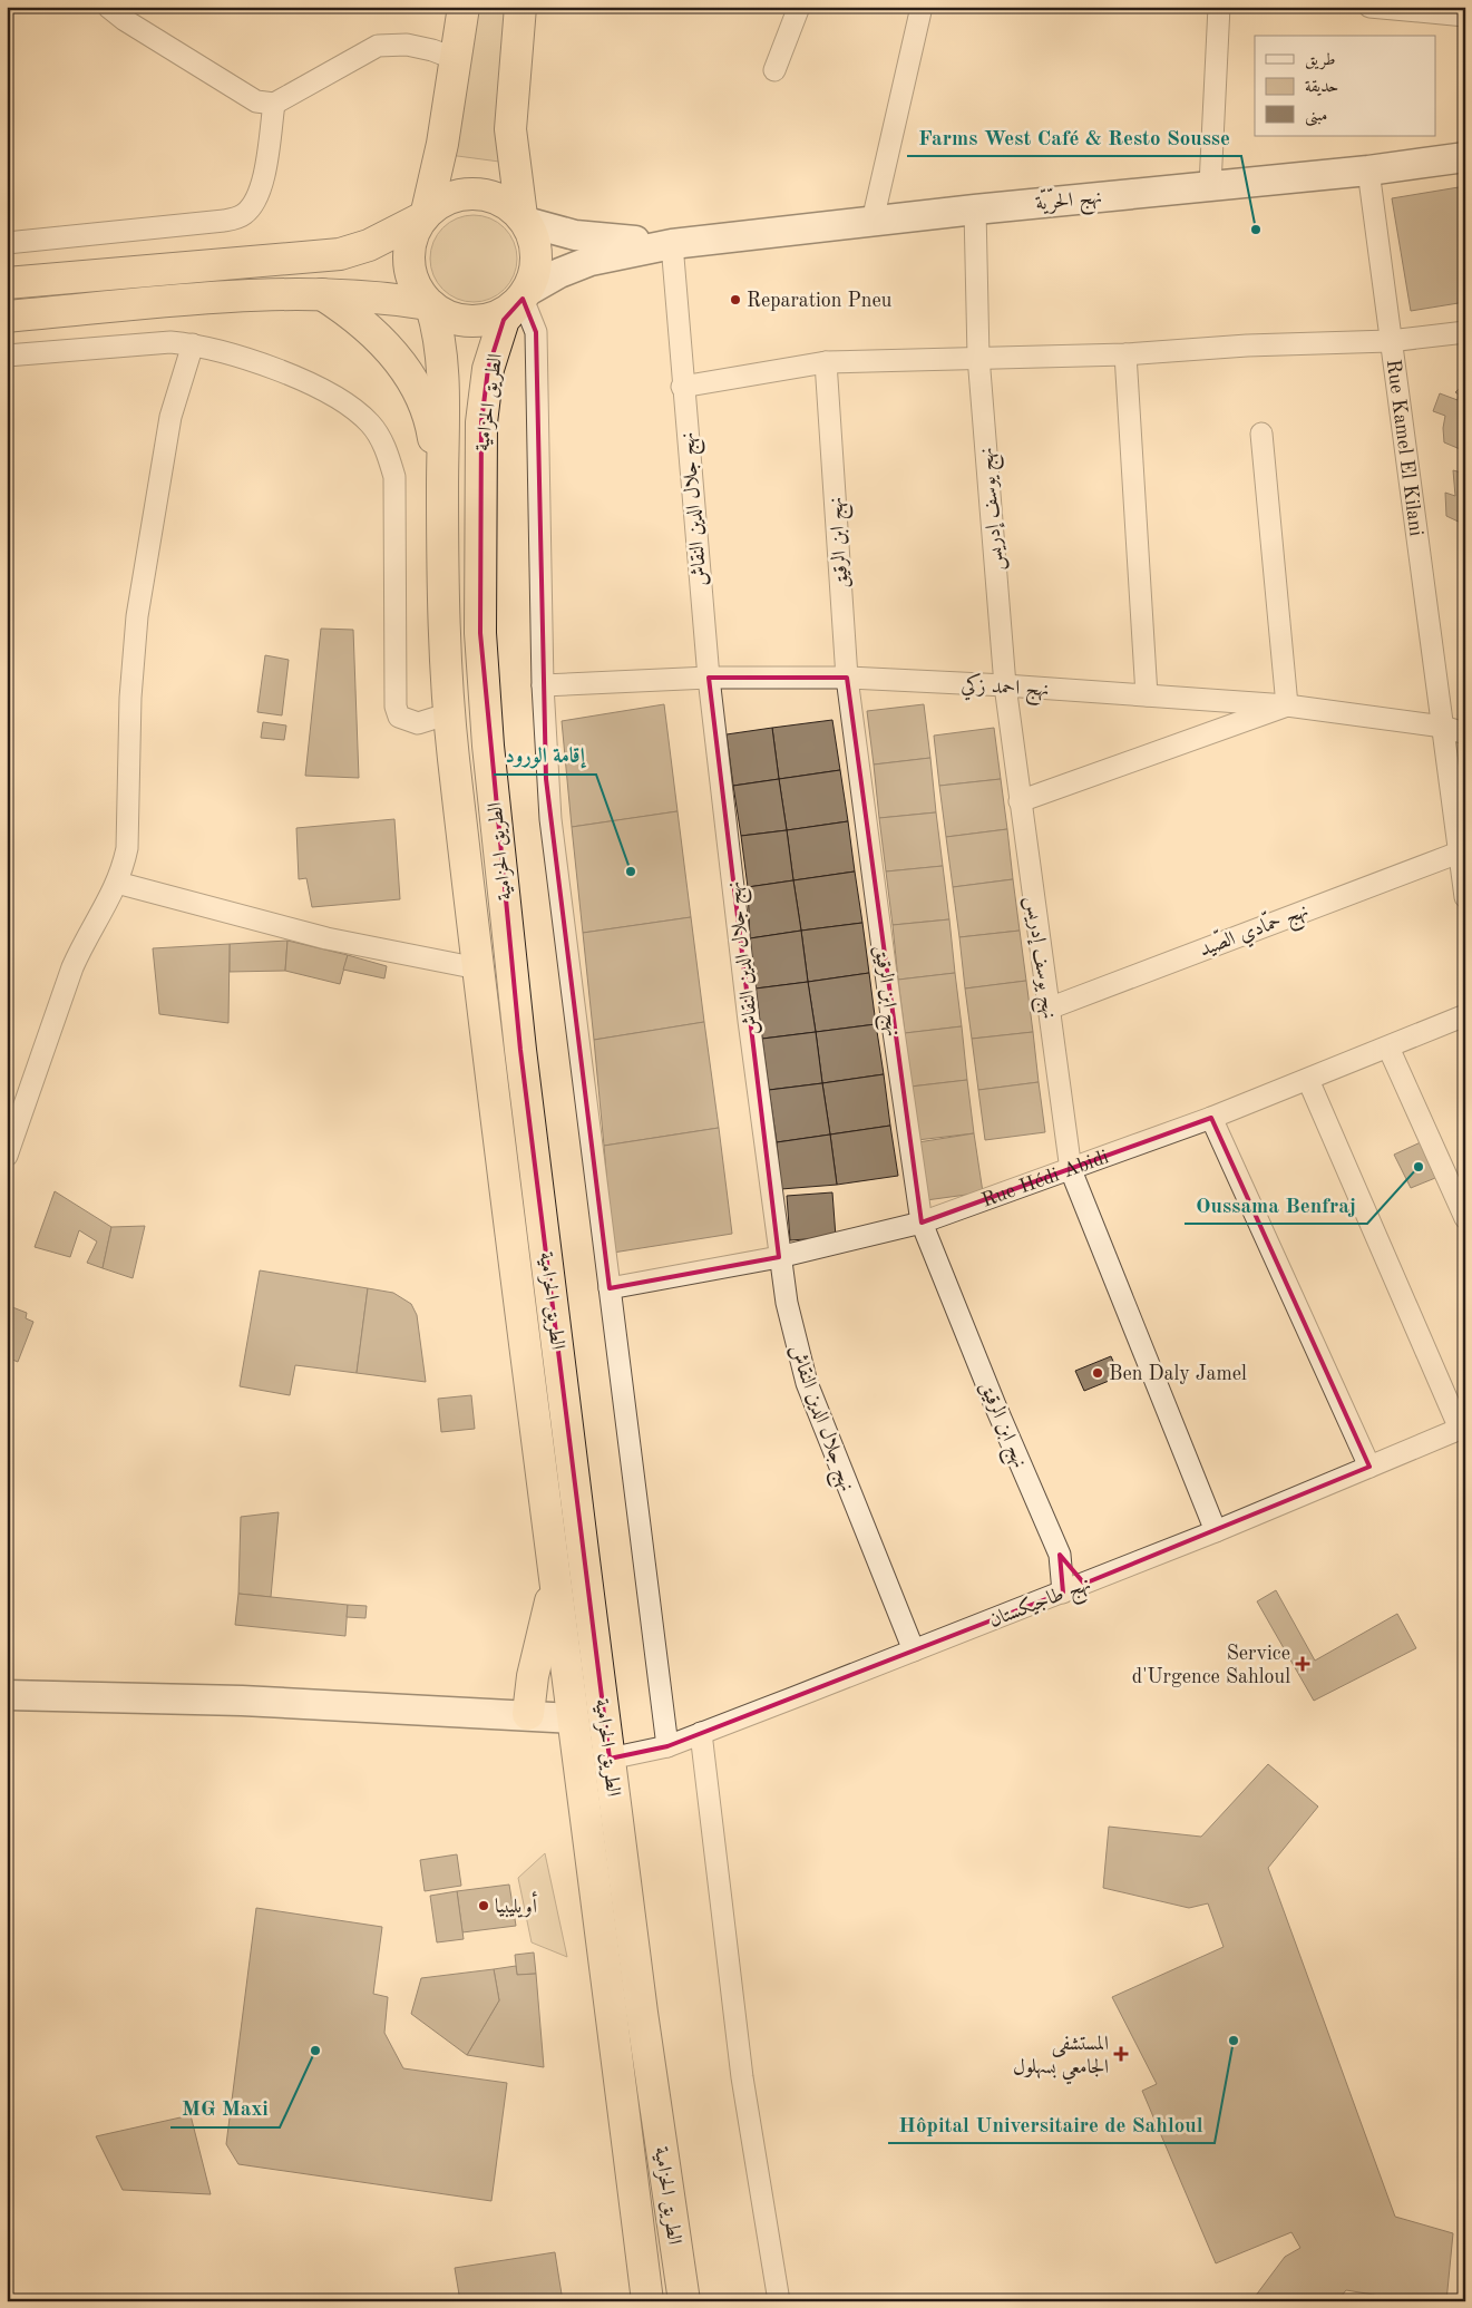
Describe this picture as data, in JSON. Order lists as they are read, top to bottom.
{
  "streets": {
    "highway": ["الطريق الحزامية"],
    "main road": ["نهج الحرّيّة"],
    "street": [
      "Rue Kamel El Kilani",
      "نهج جلال الدين النقاش",
      "نهج يوسف إدريس",
      "نهج ابن الرقيق",
      "نهج احمد زكي",
      "نهج حمّادي الصّيد",
      "Rue Hédi Abidi",
      "نهج طاجيكستان"
    ]
  },
  "crossings": [
    ["نهج الحرّيّة", "Rue Kamel El Kilani"],
    ["نهج الحرّيّة", "نهج جلال الدين النقاش"],
    ["نهج الحرّيّة", "نهج يوسف إدريس"],
    ["الطريق الحزامية", "نهج طاجيكستان"],
    ["Rue Kamel El Kilani", "نهج احمد زكي"],
    ["Rue Kamel El Kilani", "نهج حمّادي الصّيد"],
    ["نهج جلال الدين النقاش", "نهج احمد زكي"],
    ["نهج جلال الدين النقاش", "Rue Hédi Abidi"],
    ["نهج جلال الدين النقاش", "نهج طاجيكستان"],
    ["نهج يوسف إدريس", "نهج احمد زكي"],
    ["نهج يوسف إدريس", "نهج حمّادي الصّيد"],
    ["نهج يوسف إدريس", "Rue Hédi Abidi"],
    ["نهج يوسف إدريس", "نهج طاجيكستان"],
    ["نهج ابن الرقيق", "نهج احمد زكي"],
    ["نهج ابن الرقيق", "Rue Hédi Abidi"],
    ["نهج ابن الرقيق", "نهج طاجيكستان"]
  ],
  "places": {
    "other": [
      "Farms West Café & Resto Sousse",
      "Reparation Pneu",
      "إقامة الورود",
      "Oussama Benfraj",
      "Ben Daly Jamel",
      "أويليبيا",
      "Hôpital Universitaire de Sahloul",
      "MG Maxi"
    ],
    "health": ["Service d'Urgence Sahloul", "المستشفى الجامعي بسهلول"]
  },
  "legend": ["طريق", "حديقة", "مبنى"]
}
